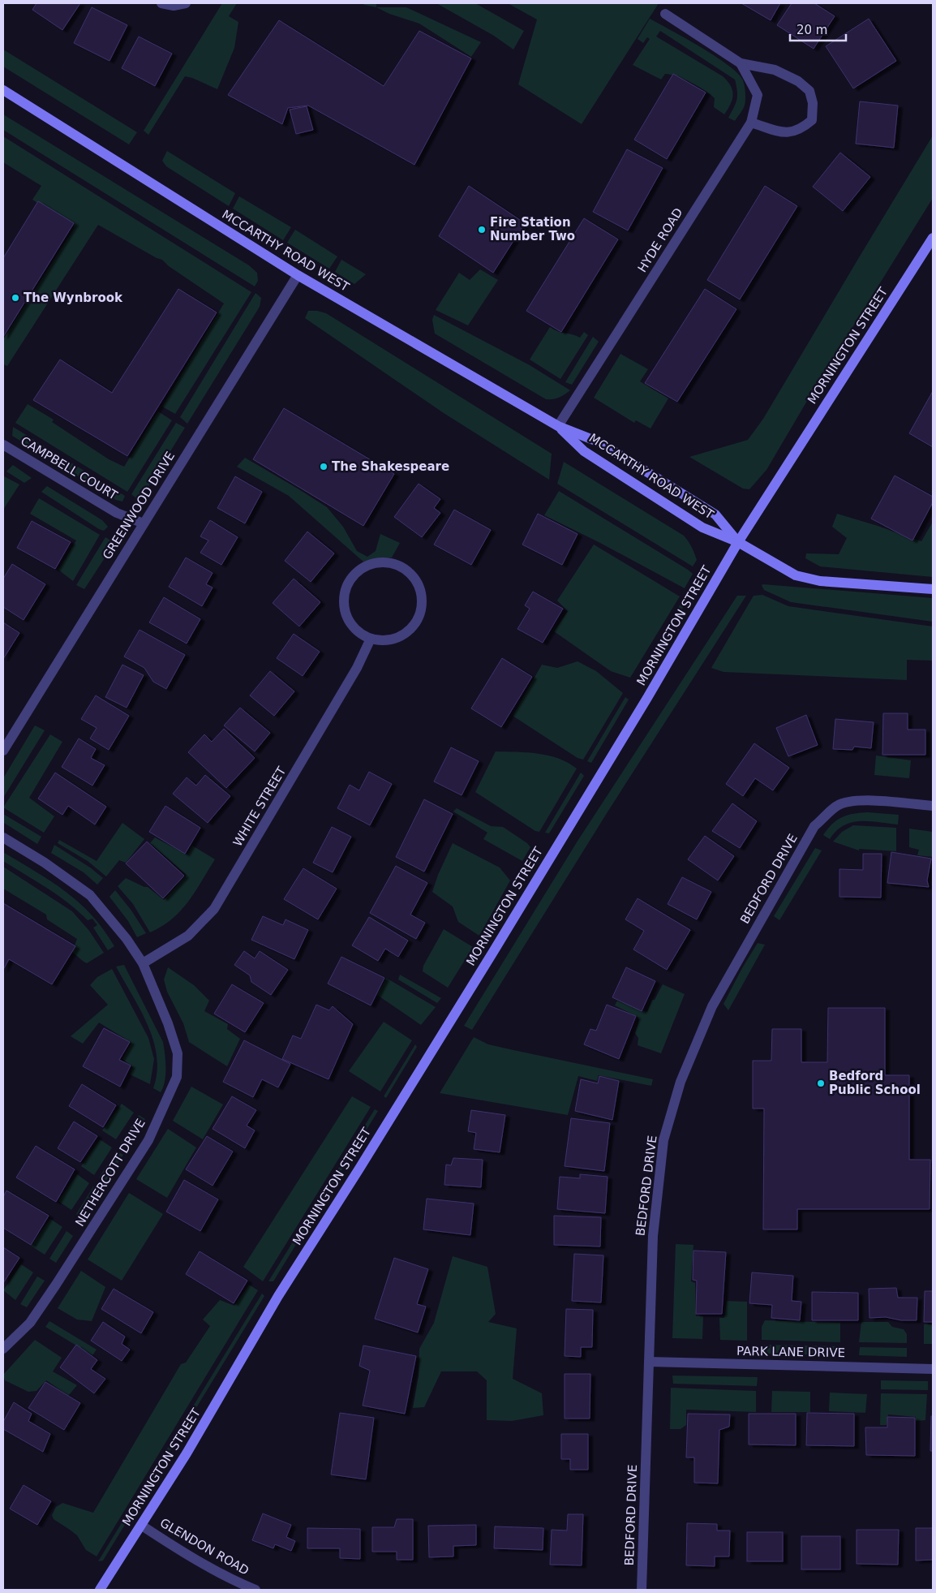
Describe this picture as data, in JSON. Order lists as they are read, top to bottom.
{
  "streets": {
    "main road": ["MCCARTHY ROAD WEST", "MORNINGTON STREET"],
    "street": [
      "HYDE ROAD",
      "CAMPBELL COURT",
      "GREENWOOD DRIVE",
      "WHITE STREET",
      "BEDFORD DRIVE",
      "NETHERCOTT DRIVE",
      "PARK LANE DRIVE",
      "GLENDON ROAD"
    ]
  },
  "crossings": [
    ["HYDE ROAD", "MCCARTHY ROAD WEST"],
    ["MCCARTHY ROAD WEST", "MORNINGTON STREET"],
    ["MCCARTHY ROAD WEST", "GREENWOOD DRIVE"],
    ["MORNINGTON STREET", "GLENDON ROAD"],
    ["CAMPBELL COURT", "GREENWOOD DRIVE"],
    ["WHITE STREET", "NETHERCOTT DRIVE"],
    ["BEDFORD DRIVE", "PARK LANE DRIVE"]
  ],
  "places": [
    "Fire Station Number Two",
    "The Wynbrook",
    "The Shakespeare",
    "Bedford Public School"
  ],
  "scale_bar": "20 m"
}
